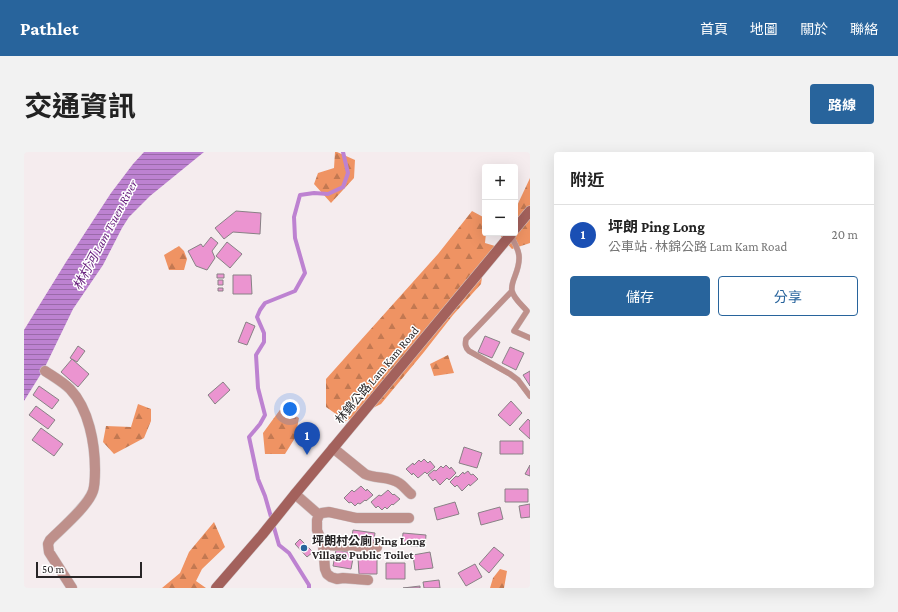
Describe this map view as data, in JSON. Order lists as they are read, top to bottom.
{
  "streets": {
    "main road": ["林錦公路 Lam Kam Road"]
  },
  "water": ["林村河 Lam Tsuen River"],
  "places": ["坪朗村公廁 Ping Long Village Public Toilet"],
  "scale_bar": "50 m",
  "page": {
    "header": "Pathlet",
    "nav": [
      "首頁",
      "地圖",
      "關於",
      "聯絡"
    ],
    "title": "交通資訊",
    "buttons": [
      "路線",
      ["儲存", "分享"]
    ],
    "heading": "附近",
    "map_buttons": ["+", "−"],
    "list": [
      {
        "mark": "1",
        "name": "坪朗 Ping Long",
        "note": "公車站 · 林錦公路 Lam Kam Road",
        "value": "20 m"
      }
    ],
    "pins": "1",
    "scale": "50 m"
  }
}
